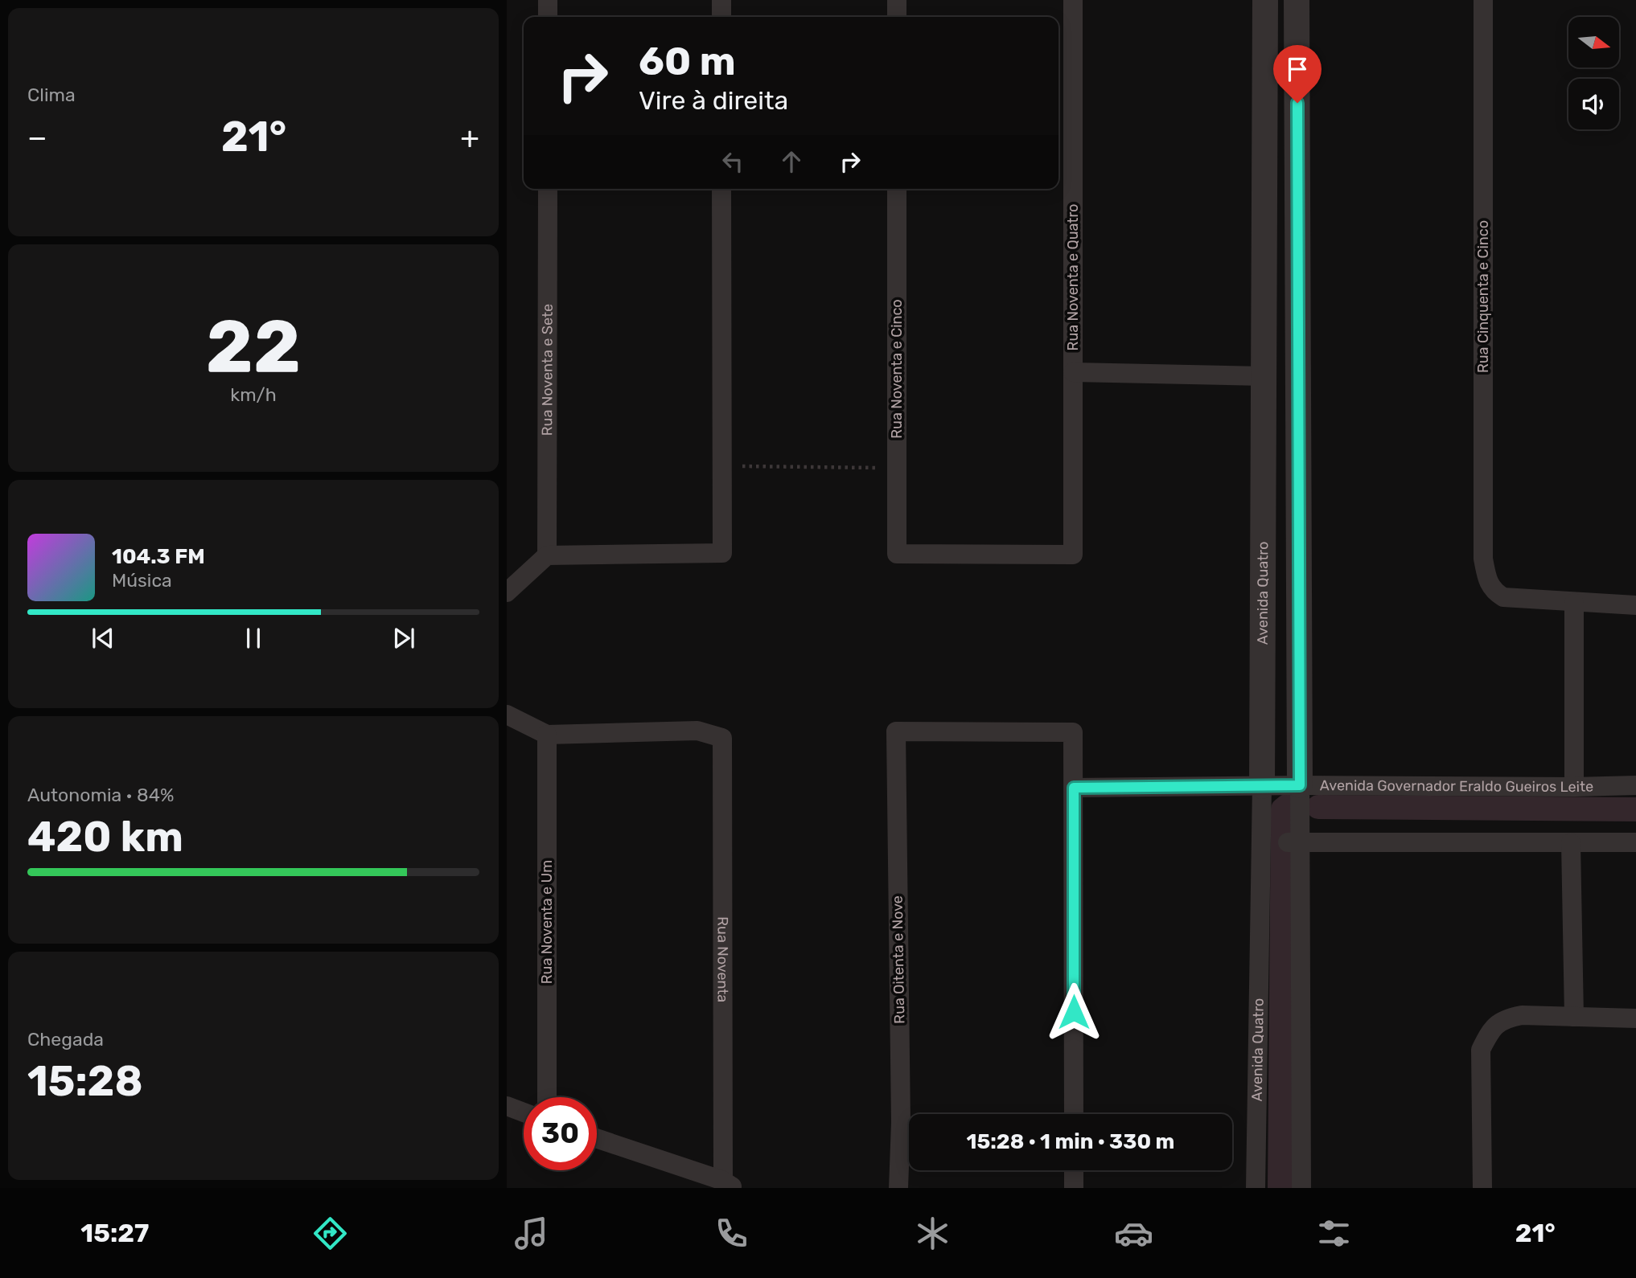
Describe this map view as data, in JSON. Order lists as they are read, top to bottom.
{
  "streets": {
    "street": [
      "Rua Noventa e Quatro",
      "Rua Cinquenta e Cinco",
      "Rua Noventa e Cinco",
      "Rua Noventa e Sete",
      "Avenida Quatro",
      "Avenida Governador Eraldo Gueiros Leite",
      "Rua Noventa e Um",
      "Rua Noventa",
      "Rua Oitenta e Nove"
    ]
  },
  "crossings": [
    ["Rua Noventa e Quatro", "Rua Noventa e Cinco"],
    ["Avenida Quatro", "Avenida Governador Eraldo Gueiros Leite"],
    ["Avenida Governador Eraldo Gueiros Leite", "Rua Oitenta e Nove"],
    ["Rua Noventa e Um", "Rua Noventa"]
  ],
  "north": "right",
  "page": {
    "tile": [
      "Clima",
      ["22", "km/h"],
      ["Autonomia · 84%", "420 km"],
      ["Chegada", "15:28"]
    ],
    "turn": ["60 m", "Vire à direita"],
    "heat": ["−", "21°", "+"],
    "song": ["104.3 FM", "Música"],
    "limit": "30",
    "trip": "15:28 · 1 min · 330 m",
    "tabs": ["15:27", "21°"]
  }
}
